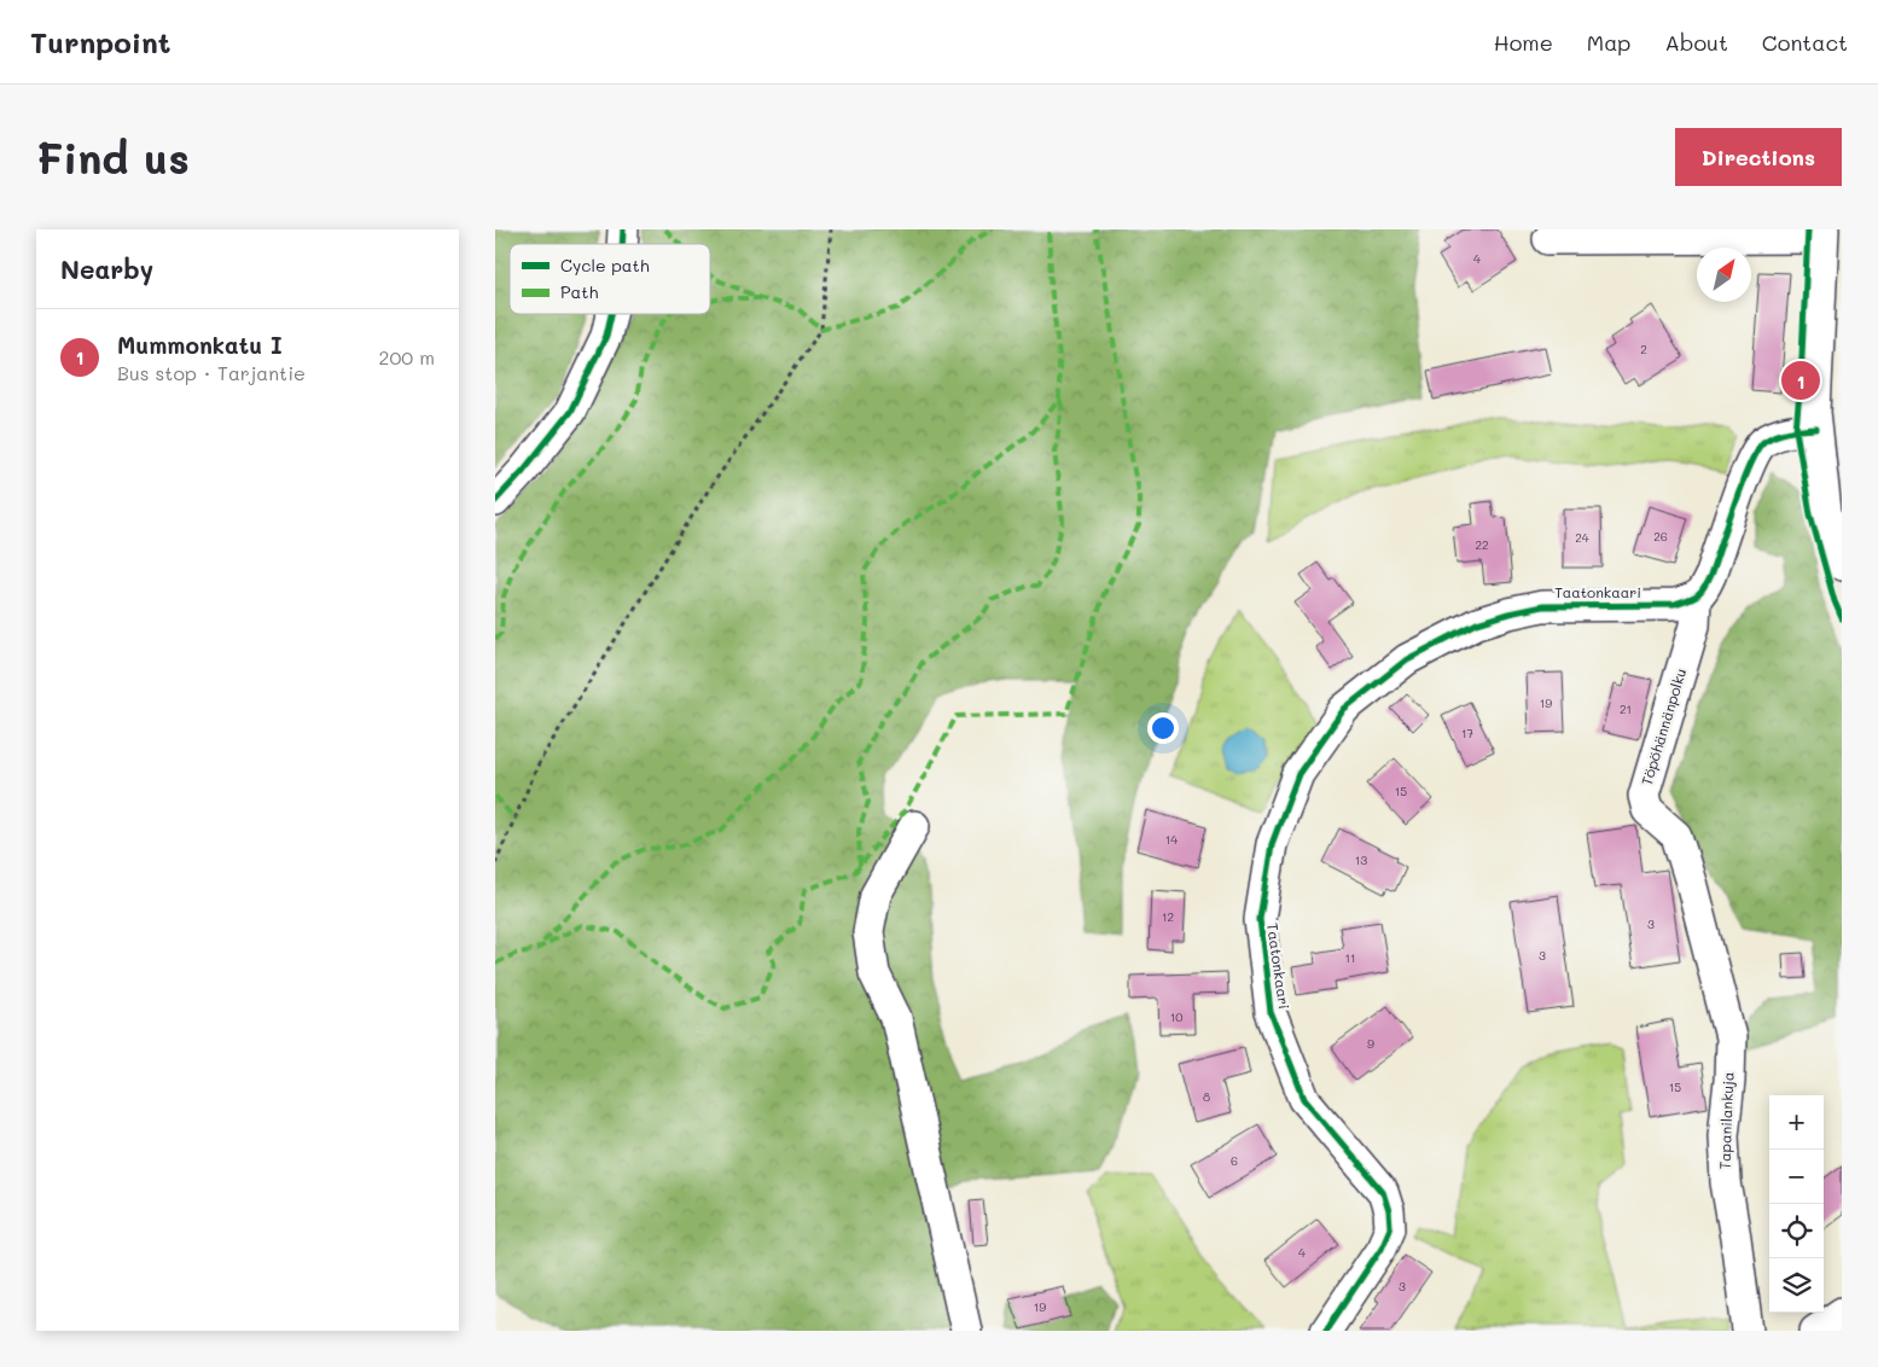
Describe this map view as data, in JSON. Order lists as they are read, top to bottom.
{
  "streets": {
    "street": ["Taatonkaari", "Töpöhännänpolku", "Tapanilankuja"]
  },
  "crossings": [
    ["Taatonkaari", "Töpöhännänpolku"],
    ["Töpöhännänpolku", "Tapanilankuja"]
  ],
  "house_numbers": [
    "4",
    "2",
    "26",
    "24",
    "22",
    "19",
    "21",
    "17",
    "15",
    "14",
    "13",
    "12",
    "3",
    "3",
    "11",
    "10",
    "9",
    "15",
    "8",
    "6",
    "4",
    "3",
    "19"
  ],
  "legend": ["Cycle path", "Path"],
  "north": "top right",
  "page": {
    "header": "Turnpoint",
    "nav": [
      "Home",
      "Map",
      "About",
      "Contact"
    ],
    "buttons": "Directions",
    "title": "Find us",
    "heading": "Nearby",
    "list": [
      {
        "mark": "1",
        "name": "Mummonkatu I",
        "note": "Bus stop · Tarjantie",
        "value": "200 m"
      }
    ],
    "pins": "1",
    "map_buttons": ["+", "−"]
  }
}
